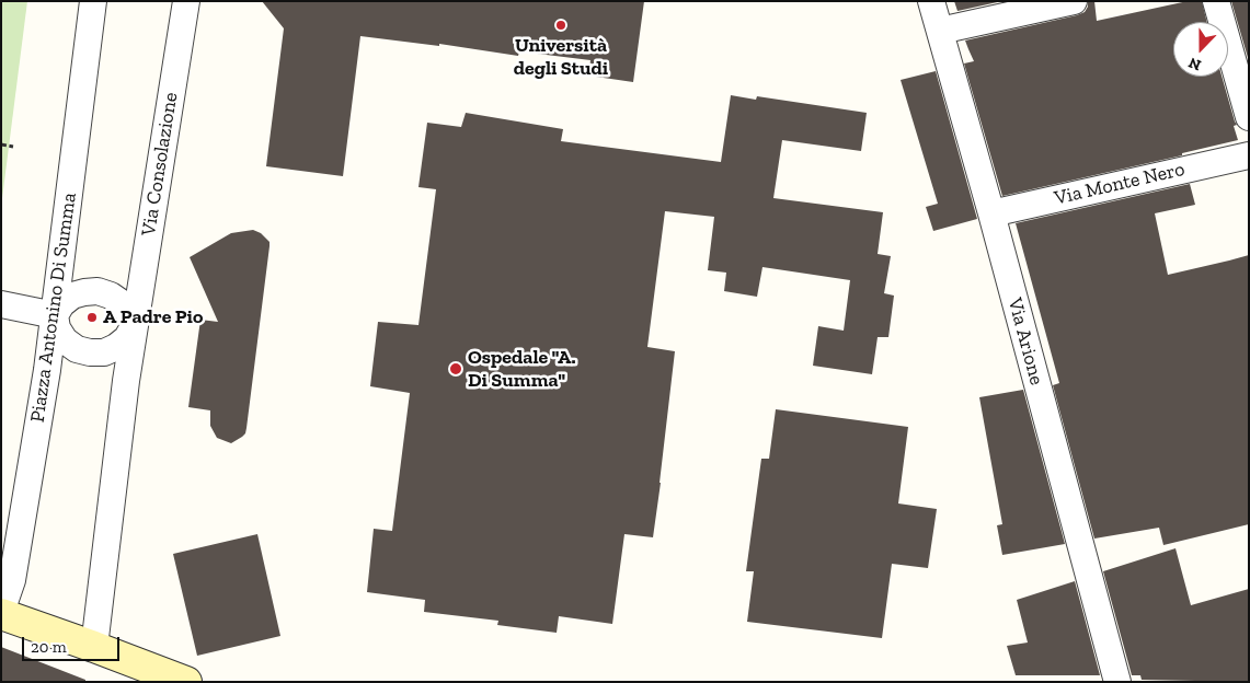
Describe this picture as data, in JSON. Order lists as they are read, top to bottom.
{
  "streets": {
    "street": [
      "Via Consolazione",
      "Via Monte Nero",
      "Piazza Antonino Di Summa",
      "Via Arione"
    ]
  },
  "crossings": [
    ["Via Consolazione", "Piazza Antonino Di Summa"],
    ["Via Monte Nero", "Via Arione"]
  ],
  "places": ["Università degli Studi", "A Padre Pio", "Ospedale \"A. Di Summa\""],
  "scale_bar": "20 m",
  "north": "bottom"
}
